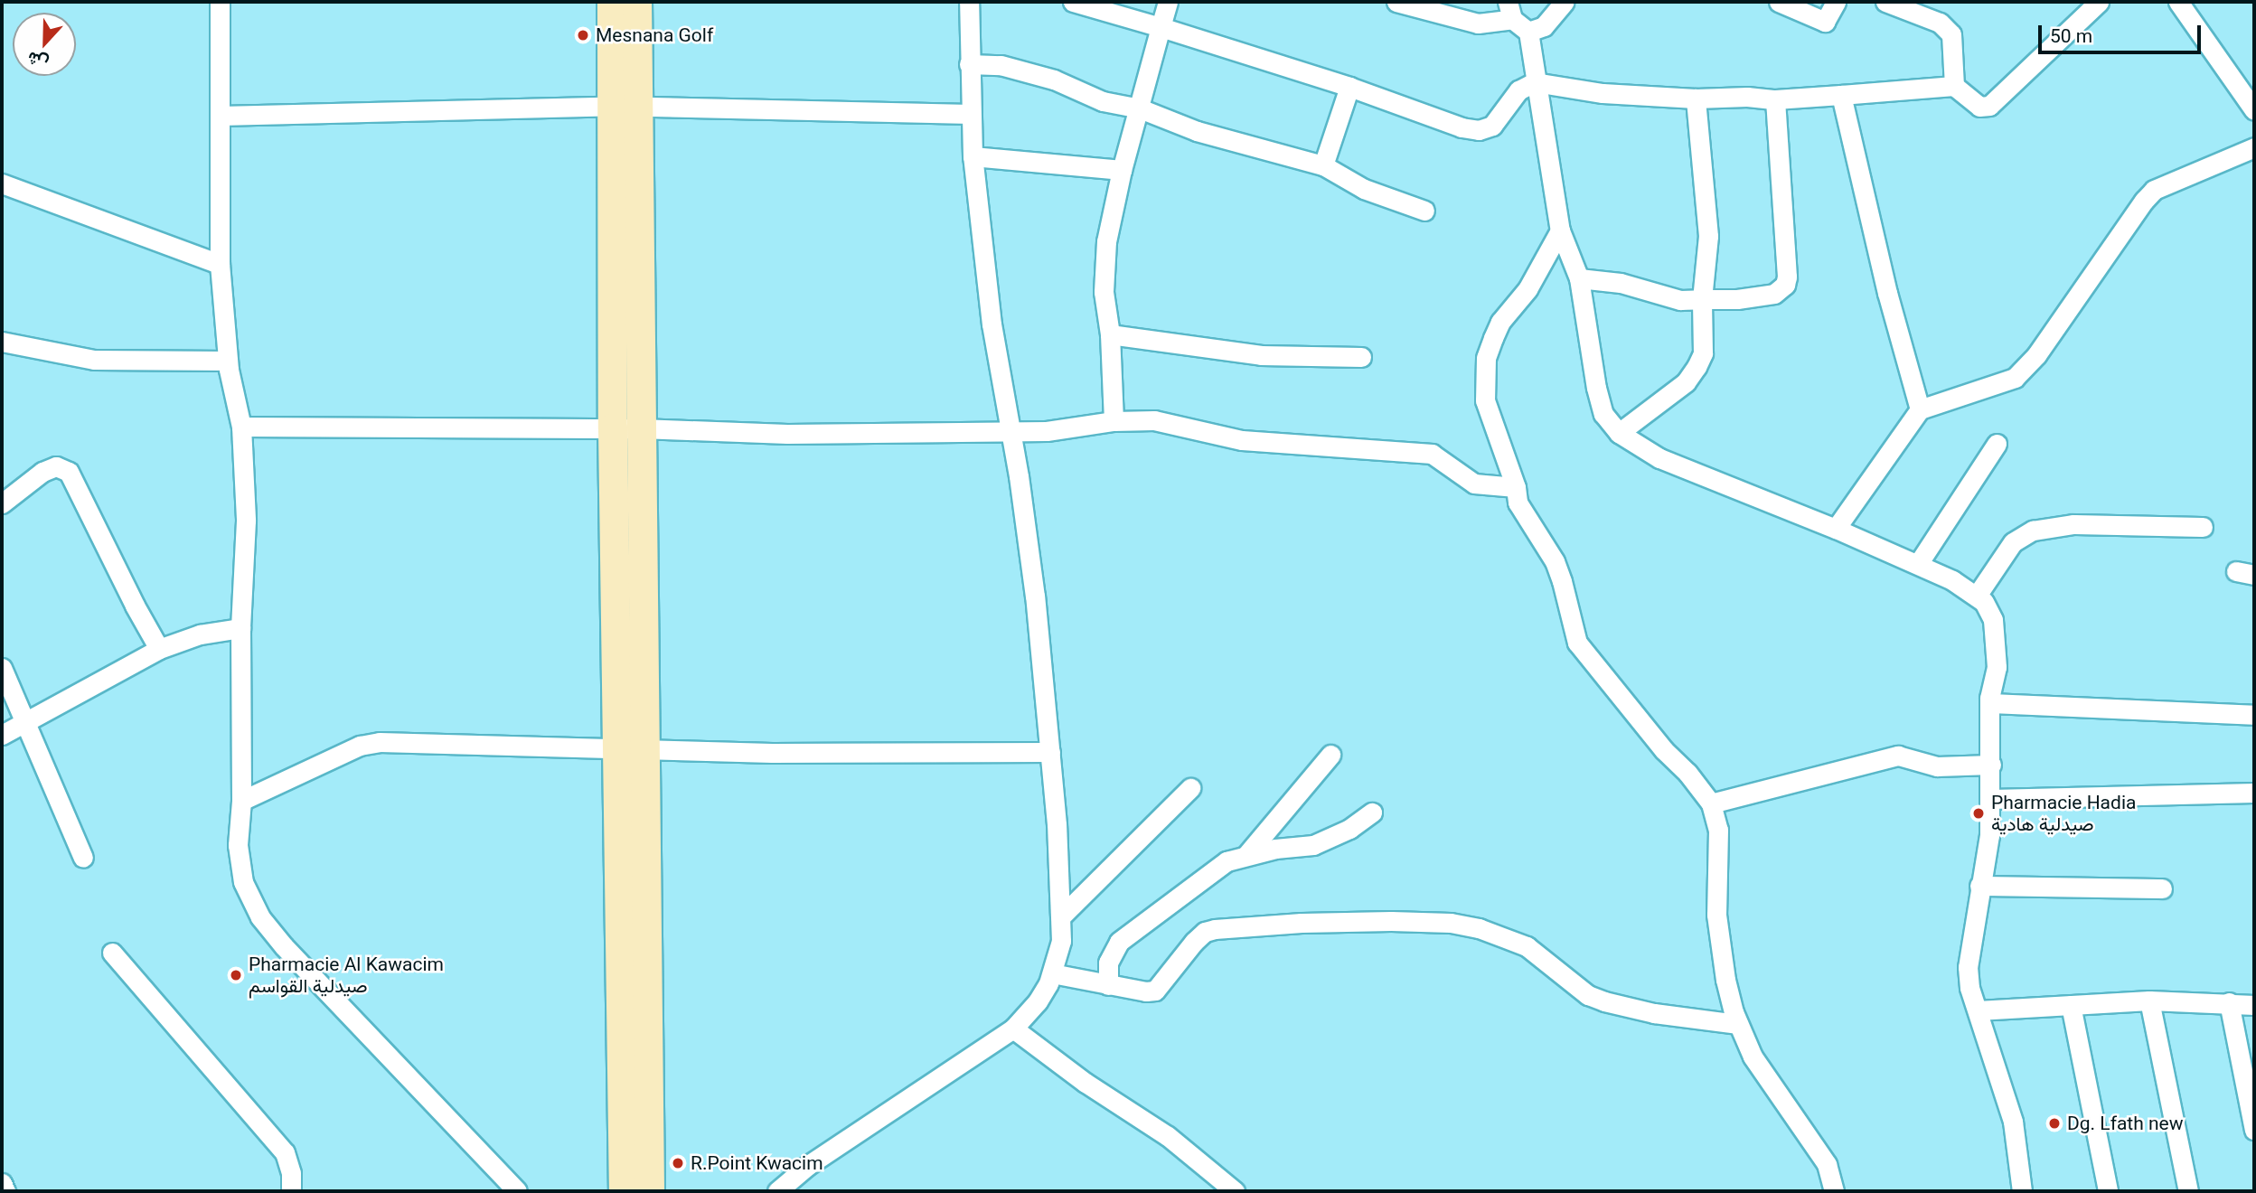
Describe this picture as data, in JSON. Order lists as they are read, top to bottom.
{
  "places": [
    "Mesnana Golf",
    "Pharmacie Hadia صيدلية هادية",
    "Pharmacie Al Kawacim صيدلية القواسم",
    "Dg. Lfath new",
    "R.Point Kwacim"
  ],
  "scale_bar": "50 m",
  "north": "bottom"
}
